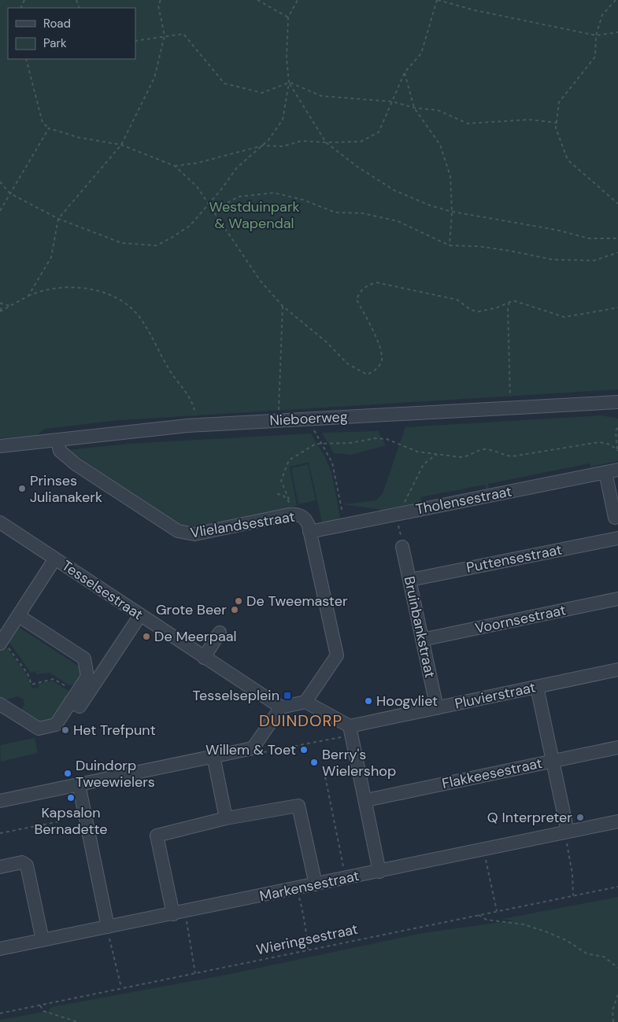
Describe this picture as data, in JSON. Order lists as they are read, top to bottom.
{
  "streets": {
    "street": [
      "Nieboerweg",
      "Tholensestraat",
      "Vlielandsestraat",
      "Puttensestraat",
      "Tesselsestraat",
      "Voornsestraat",
      "Bruinbankstraat",
      "Pluvierstraat",
      "Flakkeesestraat",
      "Markensestraat"
    ],
    "path": ["Wieringsestraat"]
  },
  "crossings": [
    ["Nieboerweg", "Vlielandsestraat"],
    ["Tholensestraat", "Vlielandsestraat"],
    ["Puttensestraat", "Bruinbankstraat"],
    ["Voornsestraat", "Bruinbankstraat"],
    ["Bruinbankstraat", "Pluvierstraat"]
  ],
  "districts": ["DUINDORP"],
  "parks": ["Westduinpark & Wapendal"],
  "places": {
    "other": [
      "Prinses Julianakerk",
      "De Tweemaster",
      "Grote Beer",
      "De Meerpaal",
      "Hoogvliet",
      "Het Trefpunt",
      "Willem & Toet",
      "Berry's Wielershop",
      "Duindorp Tweewielers",
      "Kapsalon Bernadette",
      "Q Interpreter"
    ],
    "transit": ["Tesselseplein"]
  },
  "legend": ["Road", "Park"]
}
